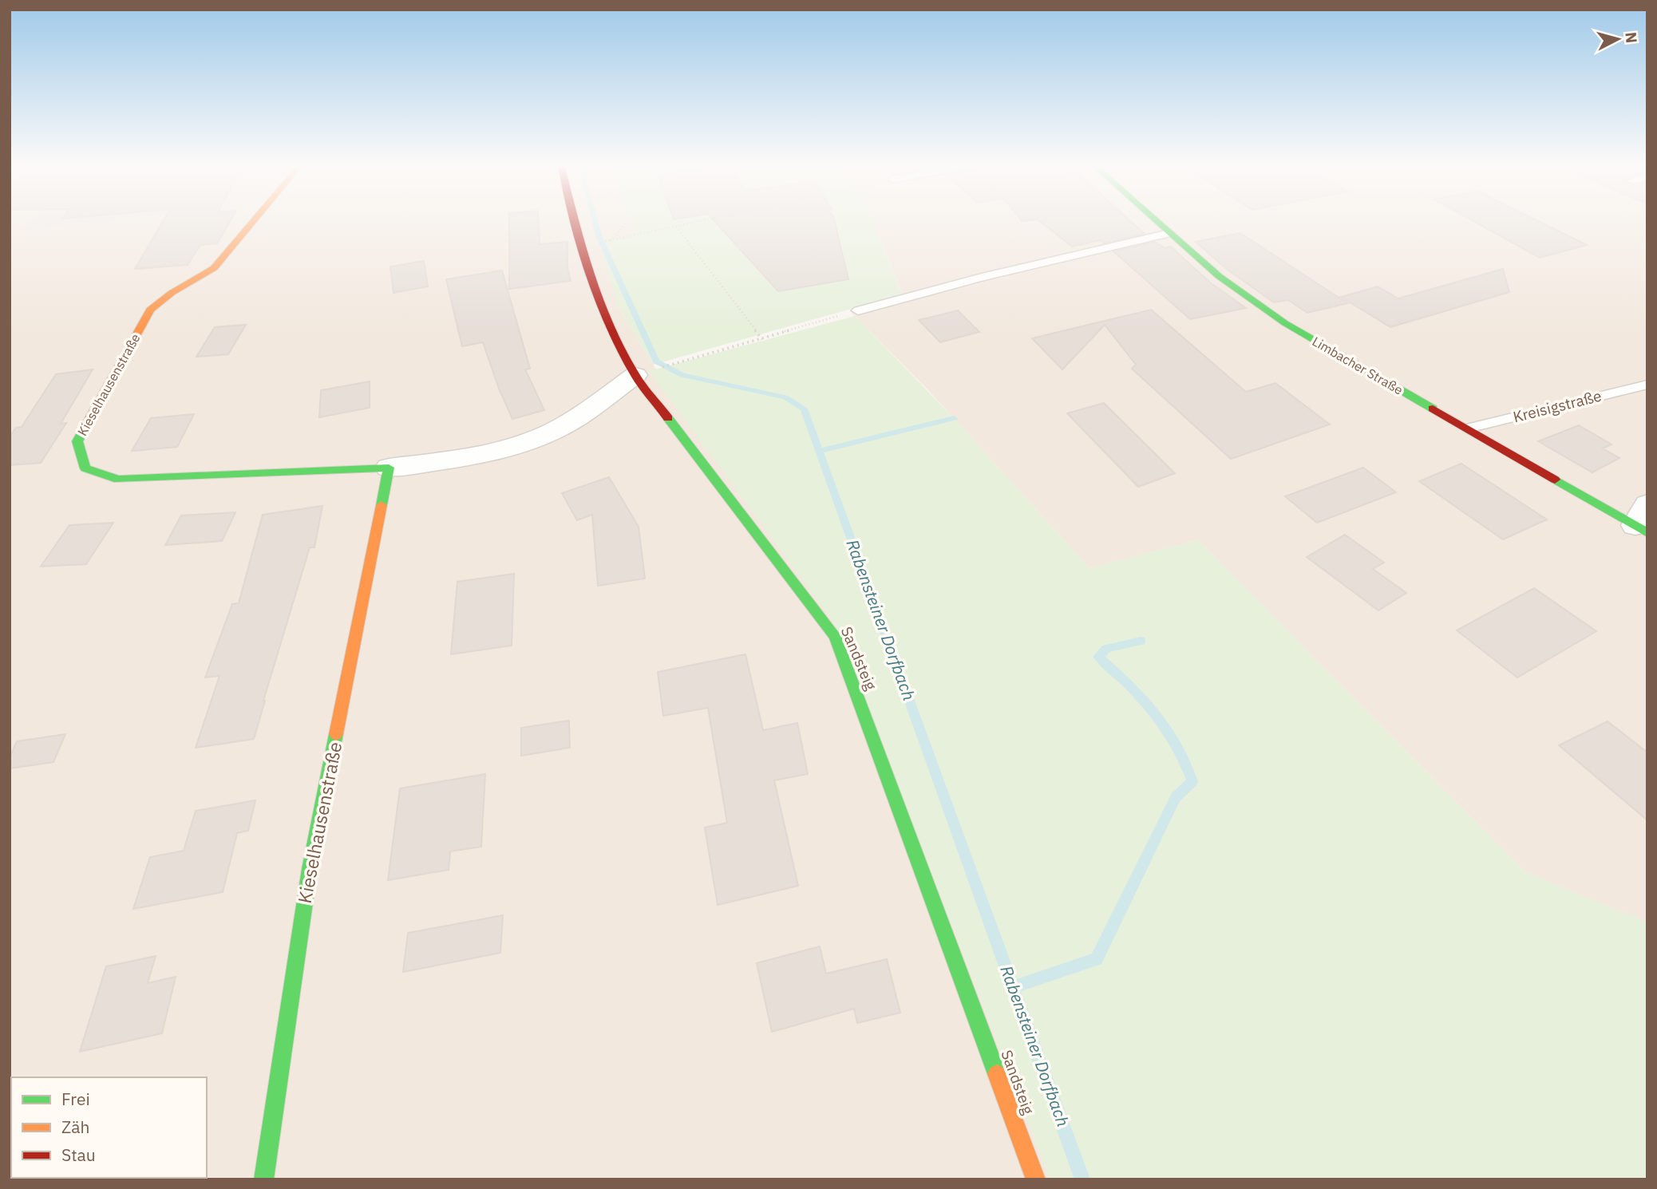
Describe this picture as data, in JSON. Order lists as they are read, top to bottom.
{
  "streets": {
    "street": ["Limbacher Straße", "Kieselhausenstraße", "Sandsteig"],
    "lane": ["Kreisigstraße"]
  },
  "crossings": [
    ["Limbacher Straße", "Kreisigstraße"],
    ["Kieselhausenstraße", "Sandsteig"]
  ],
  "water": ["Rabensteiner Dorfbach"],
  "legend": ["Frei", "Zäh", "Stau"],
  "north": "right"
}
